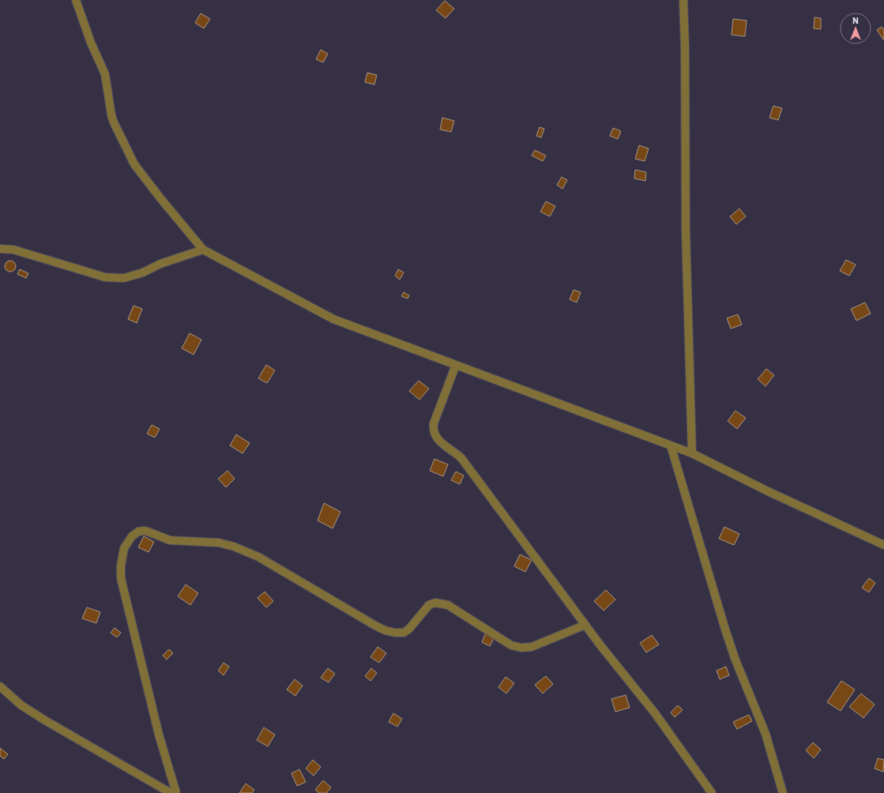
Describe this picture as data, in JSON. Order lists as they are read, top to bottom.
{
  "north": "top"
}
